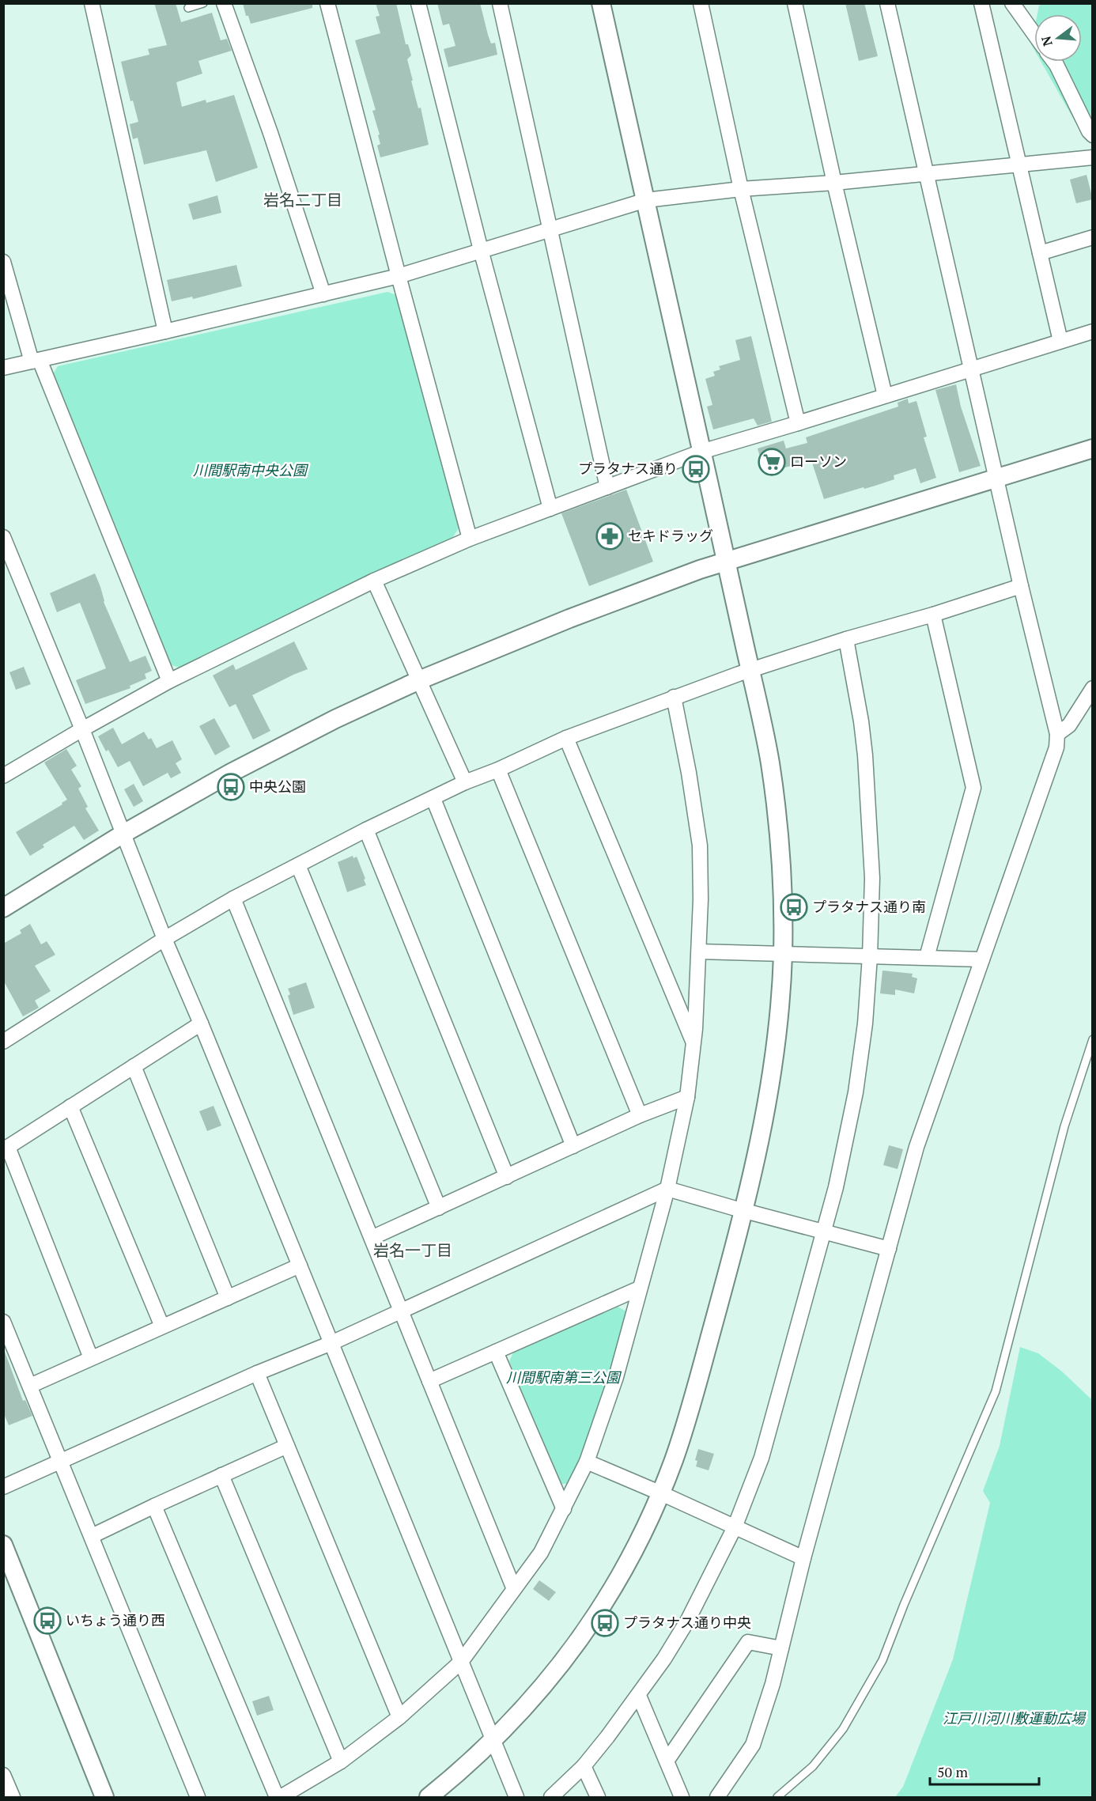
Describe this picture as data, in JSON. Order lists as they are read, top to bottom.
{
  "districts": ["岩名二丁目", "岩名一丁目"],
  "parks": ["川間駅南中央公園", "川間駅南第三公園", "江戸川河川敷運動広場"],
  "places": {
    "supermarket": ["ローソン"],
    "bus stop": [
      "プラタナス通り",
      "中央公園",
      "プラタナス通り南",
      "いちょう通り西",
      "プラタナス通り中央"
    ],
    "pharmacy": ["セキドラッグ"]
  },
  "scale_bar": "50 m",
  "north": "left"
}
